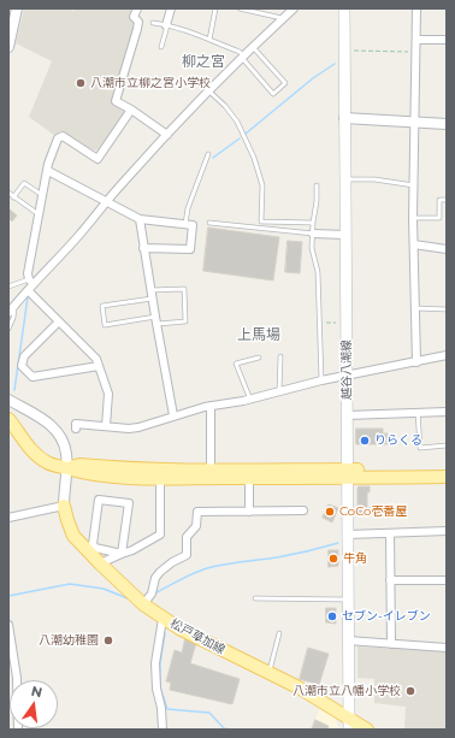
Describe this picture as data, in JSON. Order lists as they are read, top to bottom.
{
  "streets": {
    "main road": ["越谷八潮線", "松戸草加線"]
  },
  "crossings": [
    ["越谷八潮線", "松戸草加線"]
  ],
  "districts": ["柳之宮", "上馬場"],
  "places": [
    "八潮市立柳之宮小学校",
    "りらくる",
    "CoCo壱番屋",
    "牛角",
    "セブン-イレブン",
    "八潮幼稚園",
    "八潮市立八幡小学校"
  ],
  "north": "top"
}
